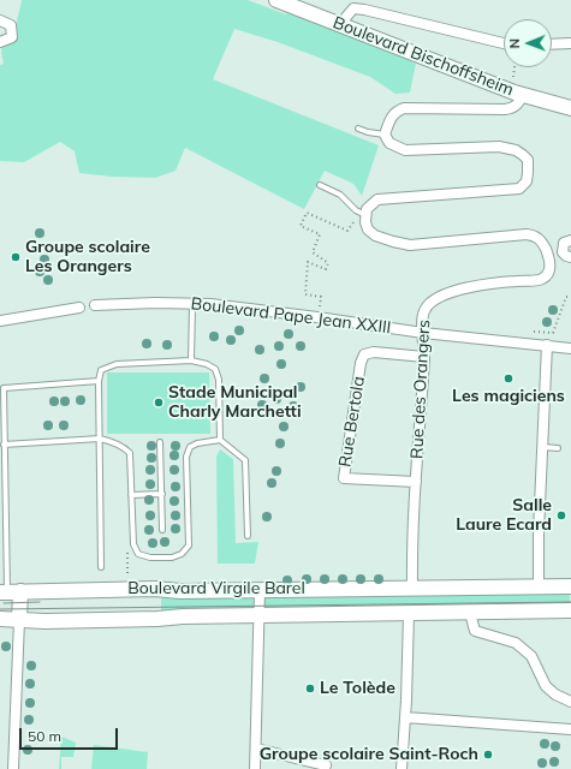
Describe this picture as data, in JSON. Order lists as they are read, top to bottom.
{
  "streets": {
    "main road": ["Boulevard Bischoffsheim", "Boulevard Virgile Barel"],
    "street": ["Boulevard Pape Jean XXIII", "Rue des Orangers", "Rue Bertola"]
  },
  "crossings": [
    ["Boulevard Pape Jean XXIII", "Rue des Orangers"],
    ["Rue des Orangers", "Rue Bertola"],
    ["Rue des Orangers", "Boulevard Virgile Barel"]
  ],
  "places": [
    "Groupe scolaire Les Orangers",
    "Les magiciens",
    "Stade Municipal Charly Marchetti",
    "Salle Laure Ecard",
    "Le Tolède",
    "Groupe scolaire Saint-Roch"
  ],
  "scale_bar": "50 m",
  "north": "left"
}
